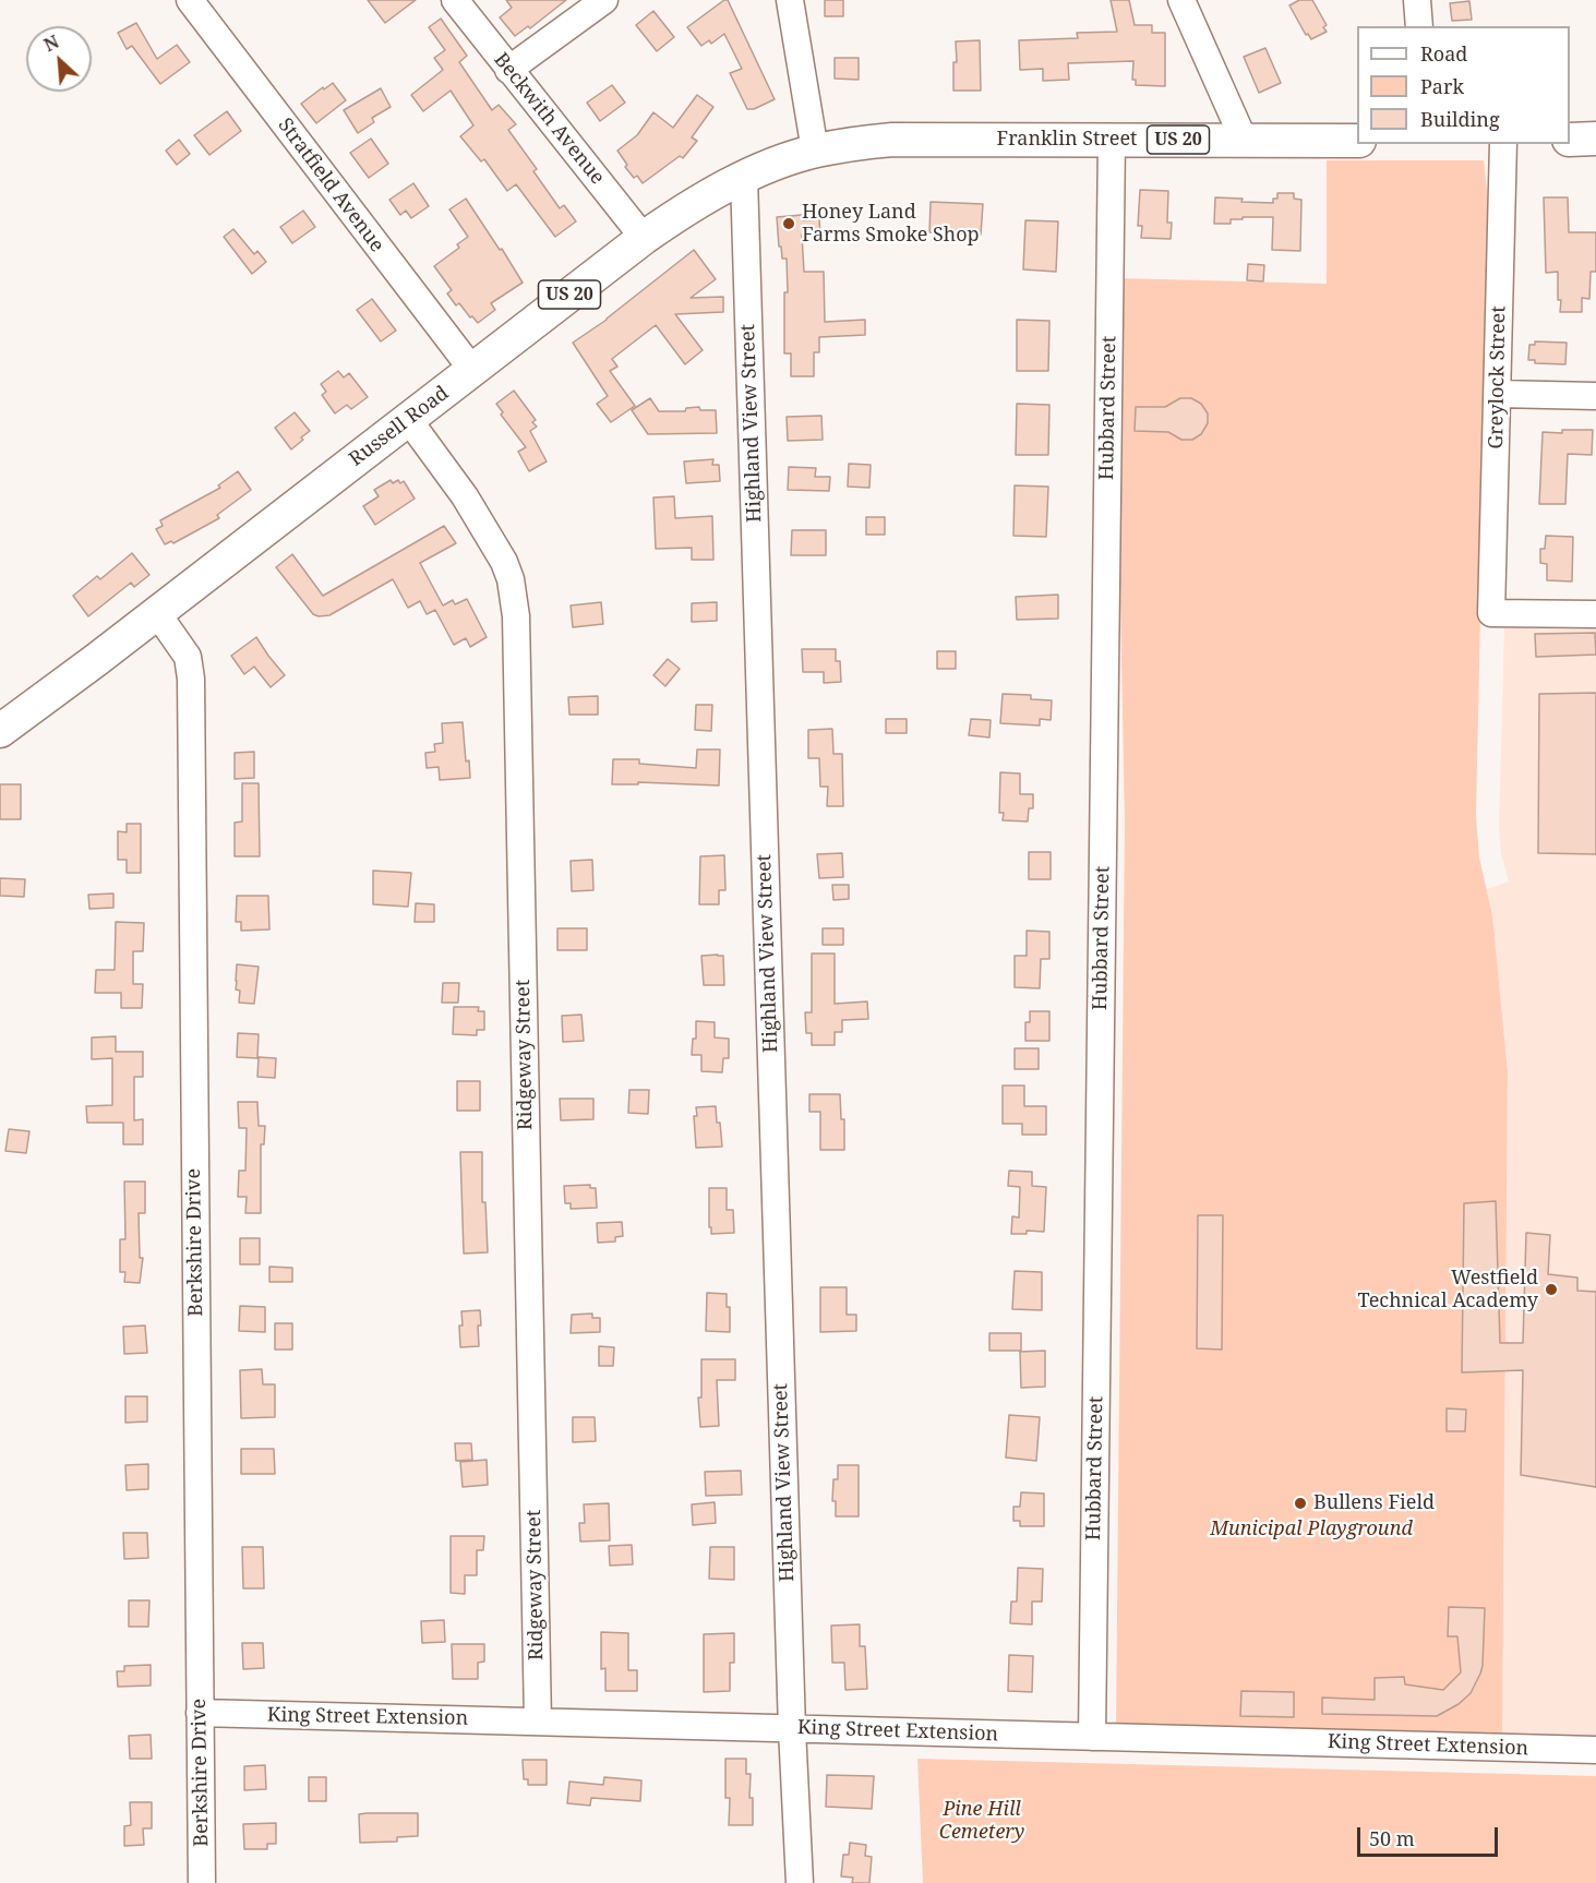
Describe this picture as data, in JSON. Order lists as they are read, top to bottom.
{
  "streets": {
    "main road": ["Franklin Street", "US 20", "Russell Road"],
    "street": [
      "Beckwith Avenue",
      "Stratfield Avenue",
      "Greylock Street",
      "Hubbard Street",
      "Highland View Street",
      "Ridgeway Street",
      "Berkshire Drive",
      "King Street Extension"
    ]
  },
  "crossings": [
    ["Beckwith Avenue", "Russell Road"],
    ["Franklin Street", "Hubbard Street"],
    ["Franklin Street", "Russell Road"],
    ["Stratfield Avenue", "Russell Road"],
    ["Hubbard Street", "King Street Extension"],
    ["Highland View Street", "Russell Road"],
    ["Highland View Street", "King Street Extension"],
    ["Russell Road", "Ridgeway Street"],
    ["Russell Road", "Berkshire Drive"],
    ["Ridgeway Street", "King Street Extension"],
    ["Berkshire Drive", "King Street Extension"]
  ],
  "parks": ["Municipal Playground", "Pine Hill Cemetery"],
  "places": ["Honey Land Farms Smoke Shop", "Westfield Technical Academy", "Bullens Field"],
  "legend": ["Road", "Park", "Building"],
  "scale_bar": "50 m",
  "north": "top left"
}
